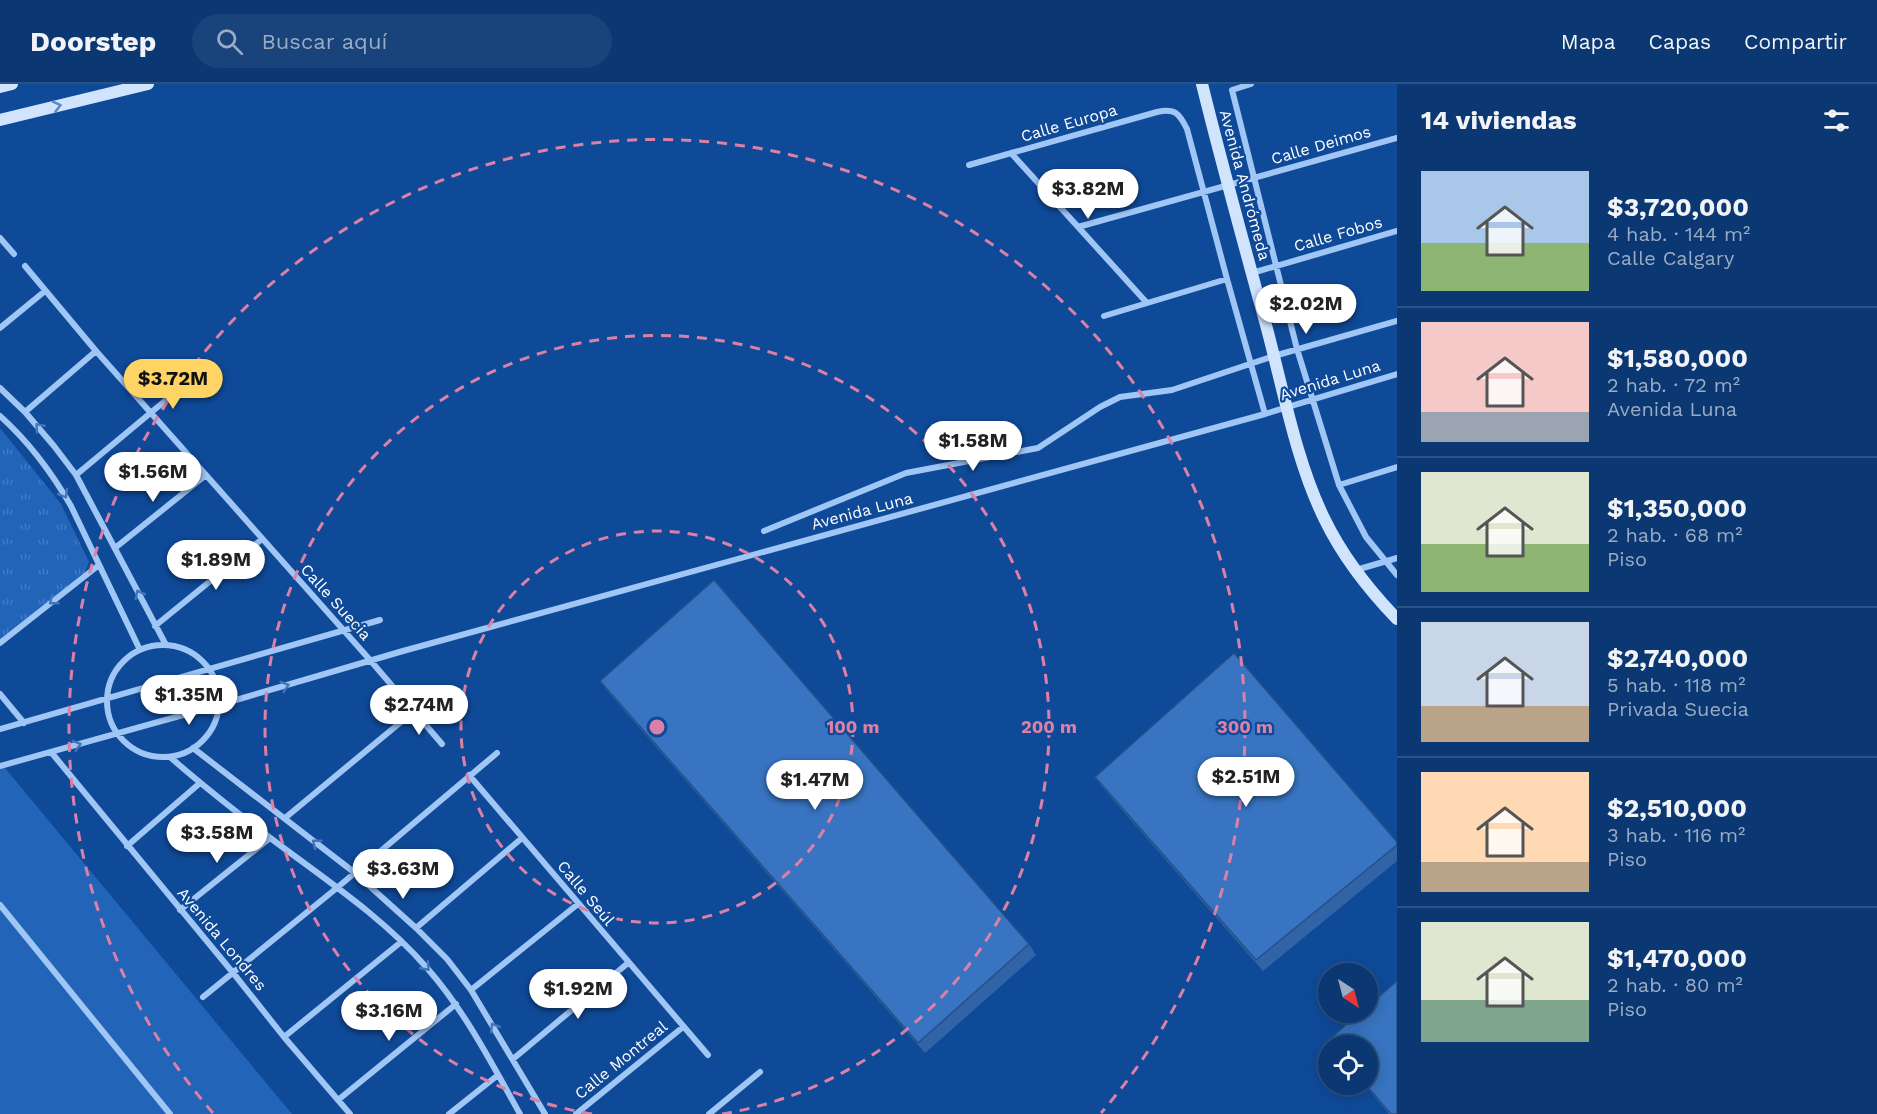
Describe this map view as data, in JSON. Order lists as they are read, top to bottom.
{
  "streets": {
    "street": [
      "Calle Europa",
      "Calle Deimos",
      "Avenida Andrómeda",
      "Calle Fobos",
      "Avenida Luna",
      "Calle Suecia",
      "Calle Seúl",
      "Avenida Londres",
      "Calle Montreal"
    ]
  },
  "crossings": [
    ["Calle Europa", "Calle Deimos"],
    ["Calle Deimos", "Avenida Andrómeda"],
    ["Avenida Andrómeda", "Calle Fobos"],
    ["Avenida Andrómeda", "Avenida Luna"],
    ["Avenida Luna", "Calle Suecia"],
    ["Avenida Luna", "Avenida Londres"],
    ["Calle Seúl", "Calle Montreal"]
  ],
  "north": "bottom right",
  "page": {
    "header": "Doorstep",
    "search": "Buscar aquí",
    "nav": ["Mapa", "Capas", "Compartir"],
    "heading": "14 viviendas",
    "list": [
      {
        "name": "$3,720,000",
        "note": "4 hab. · 144 m² · Calle Calgary"
      },
      {
        "name": "$1,580,000",
        "note": "2 hab. · 72 m² · Avenida Luna"
      },
      {
        "name": "$1,350,000",
        "note": "2 hab. · 68 m² · Piso"
      },
      {
        "name": "$2,740,000",
        "note": "5 hab. · 118 m² · Privada Suecia"
      },
      {
        "name": "$2,510,000",
        "note": "3 hab. · 116 m² · Piso"
      },
      {
        "name": "$1,470,000",
        "note": "2 hab. · 80 m² · Piso"
      }
    ],
    "price": [
      "$3.82M",
      "$2.02M",
      "$3.72M",
      "$1.58M",
      "$1.56M",
      "$1.89M",
      "$1.35M",
      "$2.74M",
      "$2.51M",
      "$1.47M",
      "$3.58M",
      "$3.63M",
      "$1.92M",
      "$3.16M"
    ]
  },
  "rings": ["100 m", "200 m", "300 m"]
}
